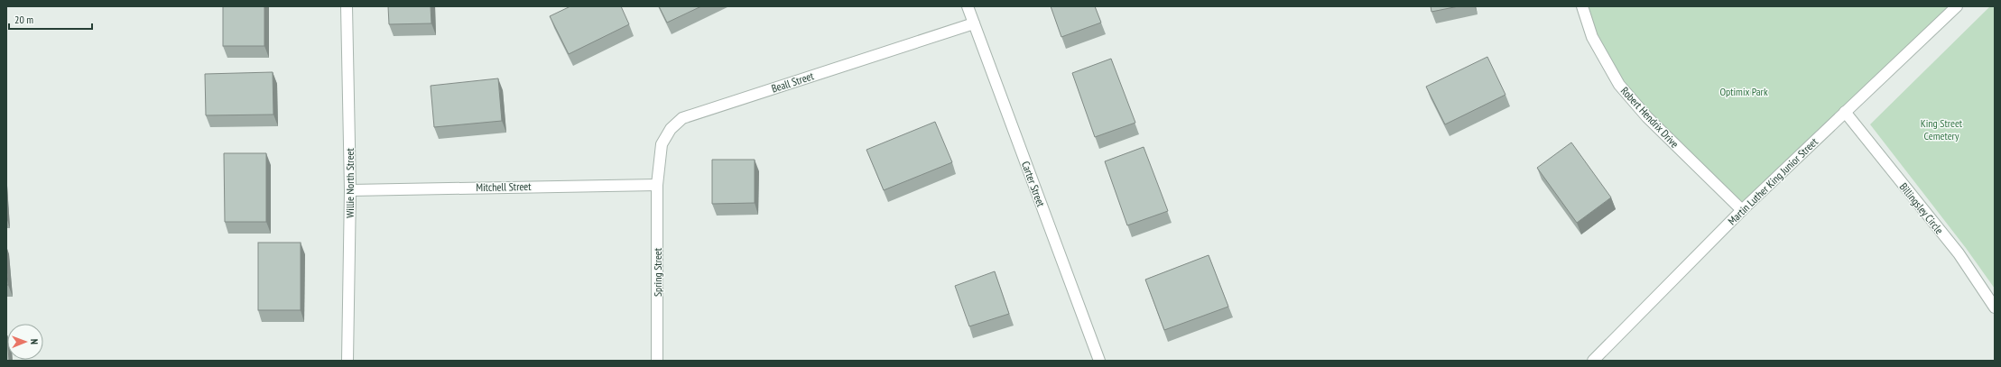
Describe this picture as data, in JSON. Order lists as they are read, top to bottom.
{
  "streets": {
    "street": [
      "Beall Street",
      "Robert Hendrix Drive",
      "Martin Luther King Junior Street",
      "Willie North Street",
      "Carter Street",
      "Mitchell Street",
      "Billingsley Circle",
      "Spring Street"
    ]
  },
  "crossings": [
    ["Beall Street", "Carter Street"],
    ["Beall Street", "Mitchell Street"],
    ["Beall Street", "Spring Street"],
    ["Robert Hendrix Drive", "Martin Luther King Junior Street"],
    ["Martin Luther King Junior Street", "Billingsley Circle"],
    ["Willie North Street", "Mitchell Street"],
    ["Mitchell Street", "Spring Street"]
  ],
  "parks": ["Optimix Park", "King Street Cemetery"],
  "scale_bar": "20 m",
  "north": "right"
}
